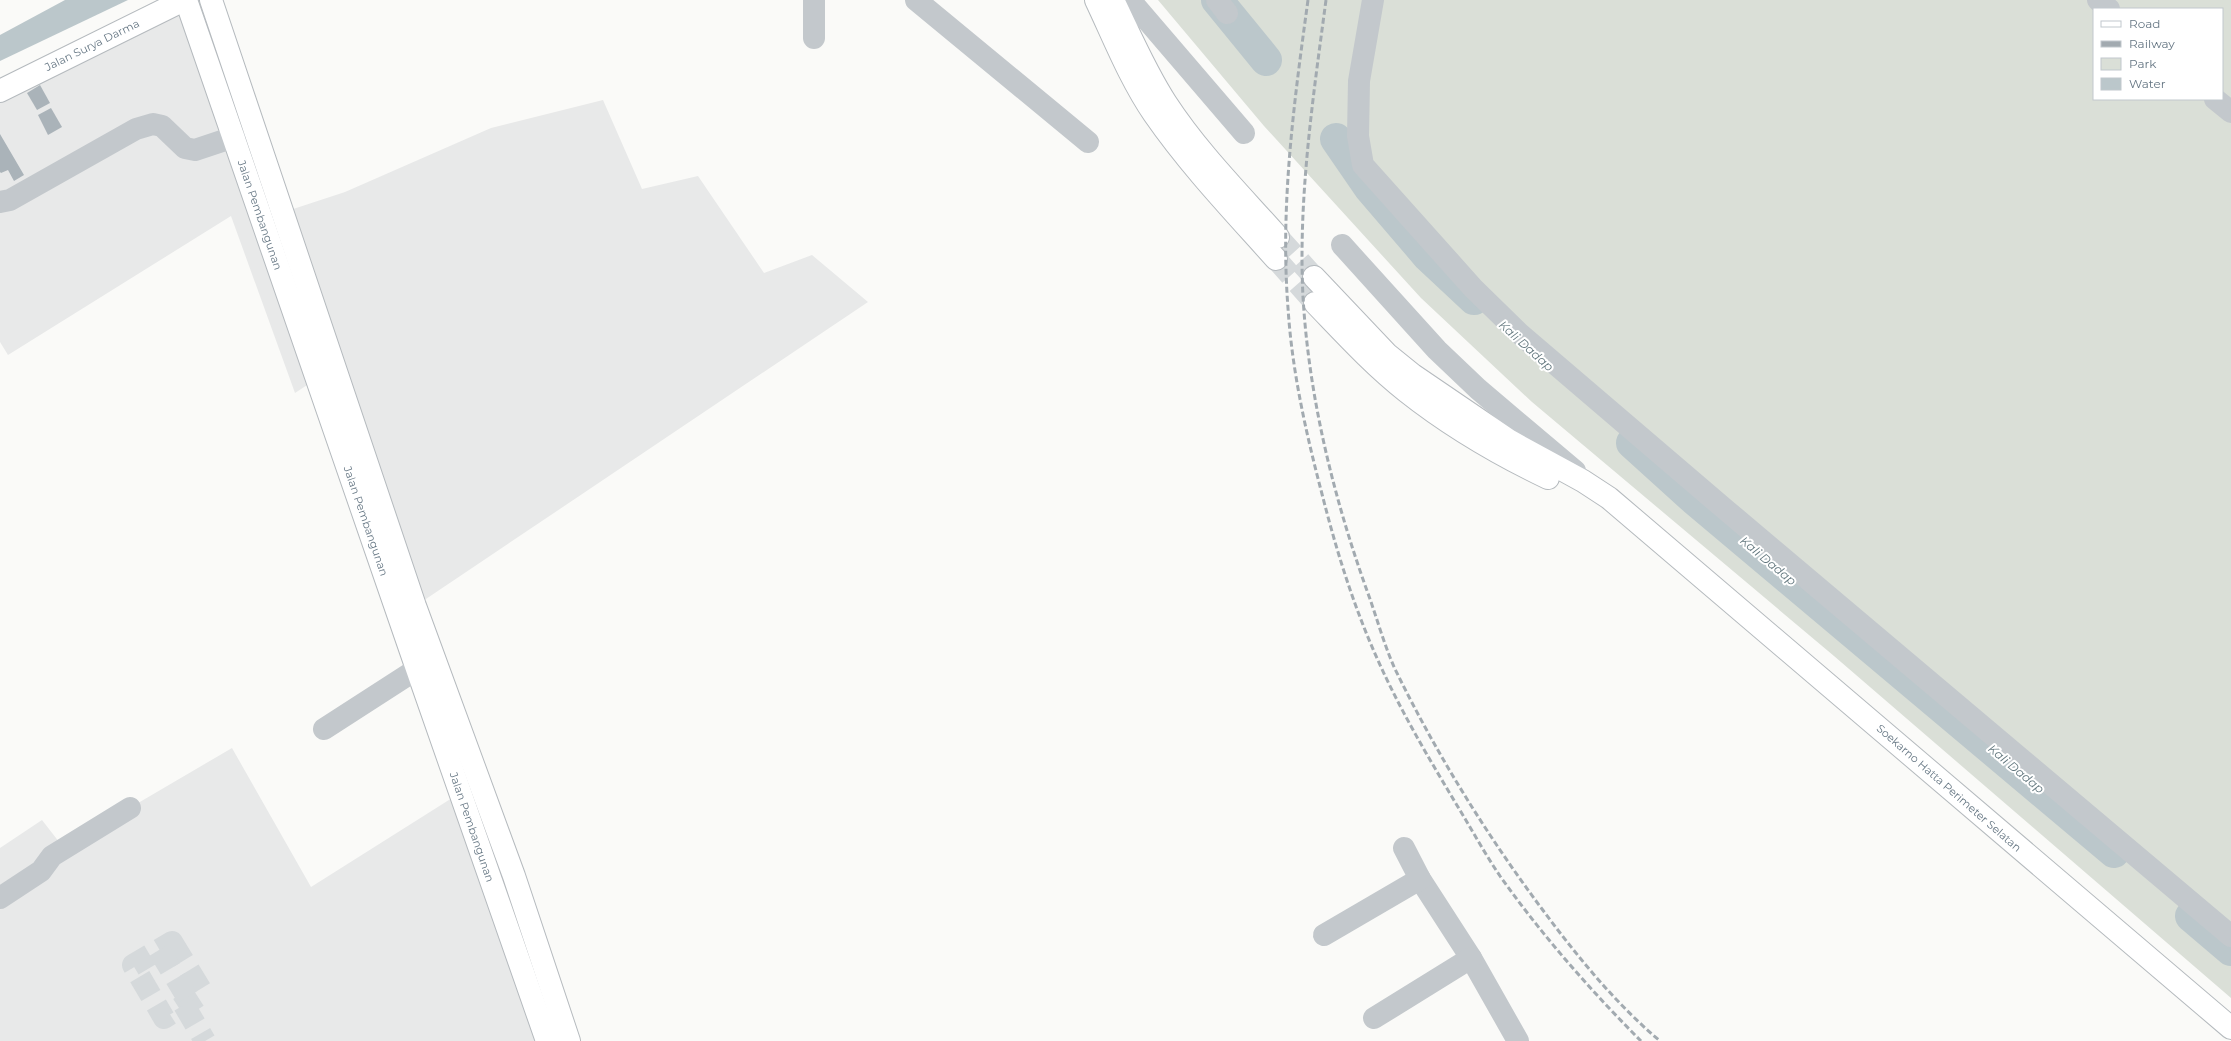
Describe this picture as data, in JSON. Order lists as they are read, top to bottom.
{
  "streets": {
    "main road": ["Jalan Surya Darma", "Jalan Pembangunan", "Soekarno Hatta Perimeter Selatan"]
  },
  "crossings": [
    ["Jalan Surya Darma", "Jalan Pembangunan"]
  ],
  "water": ["Kali Dadap"],
  "legend": [
    "Road",
    "Railway",
    "Park",
    "Water"
  ]
}
